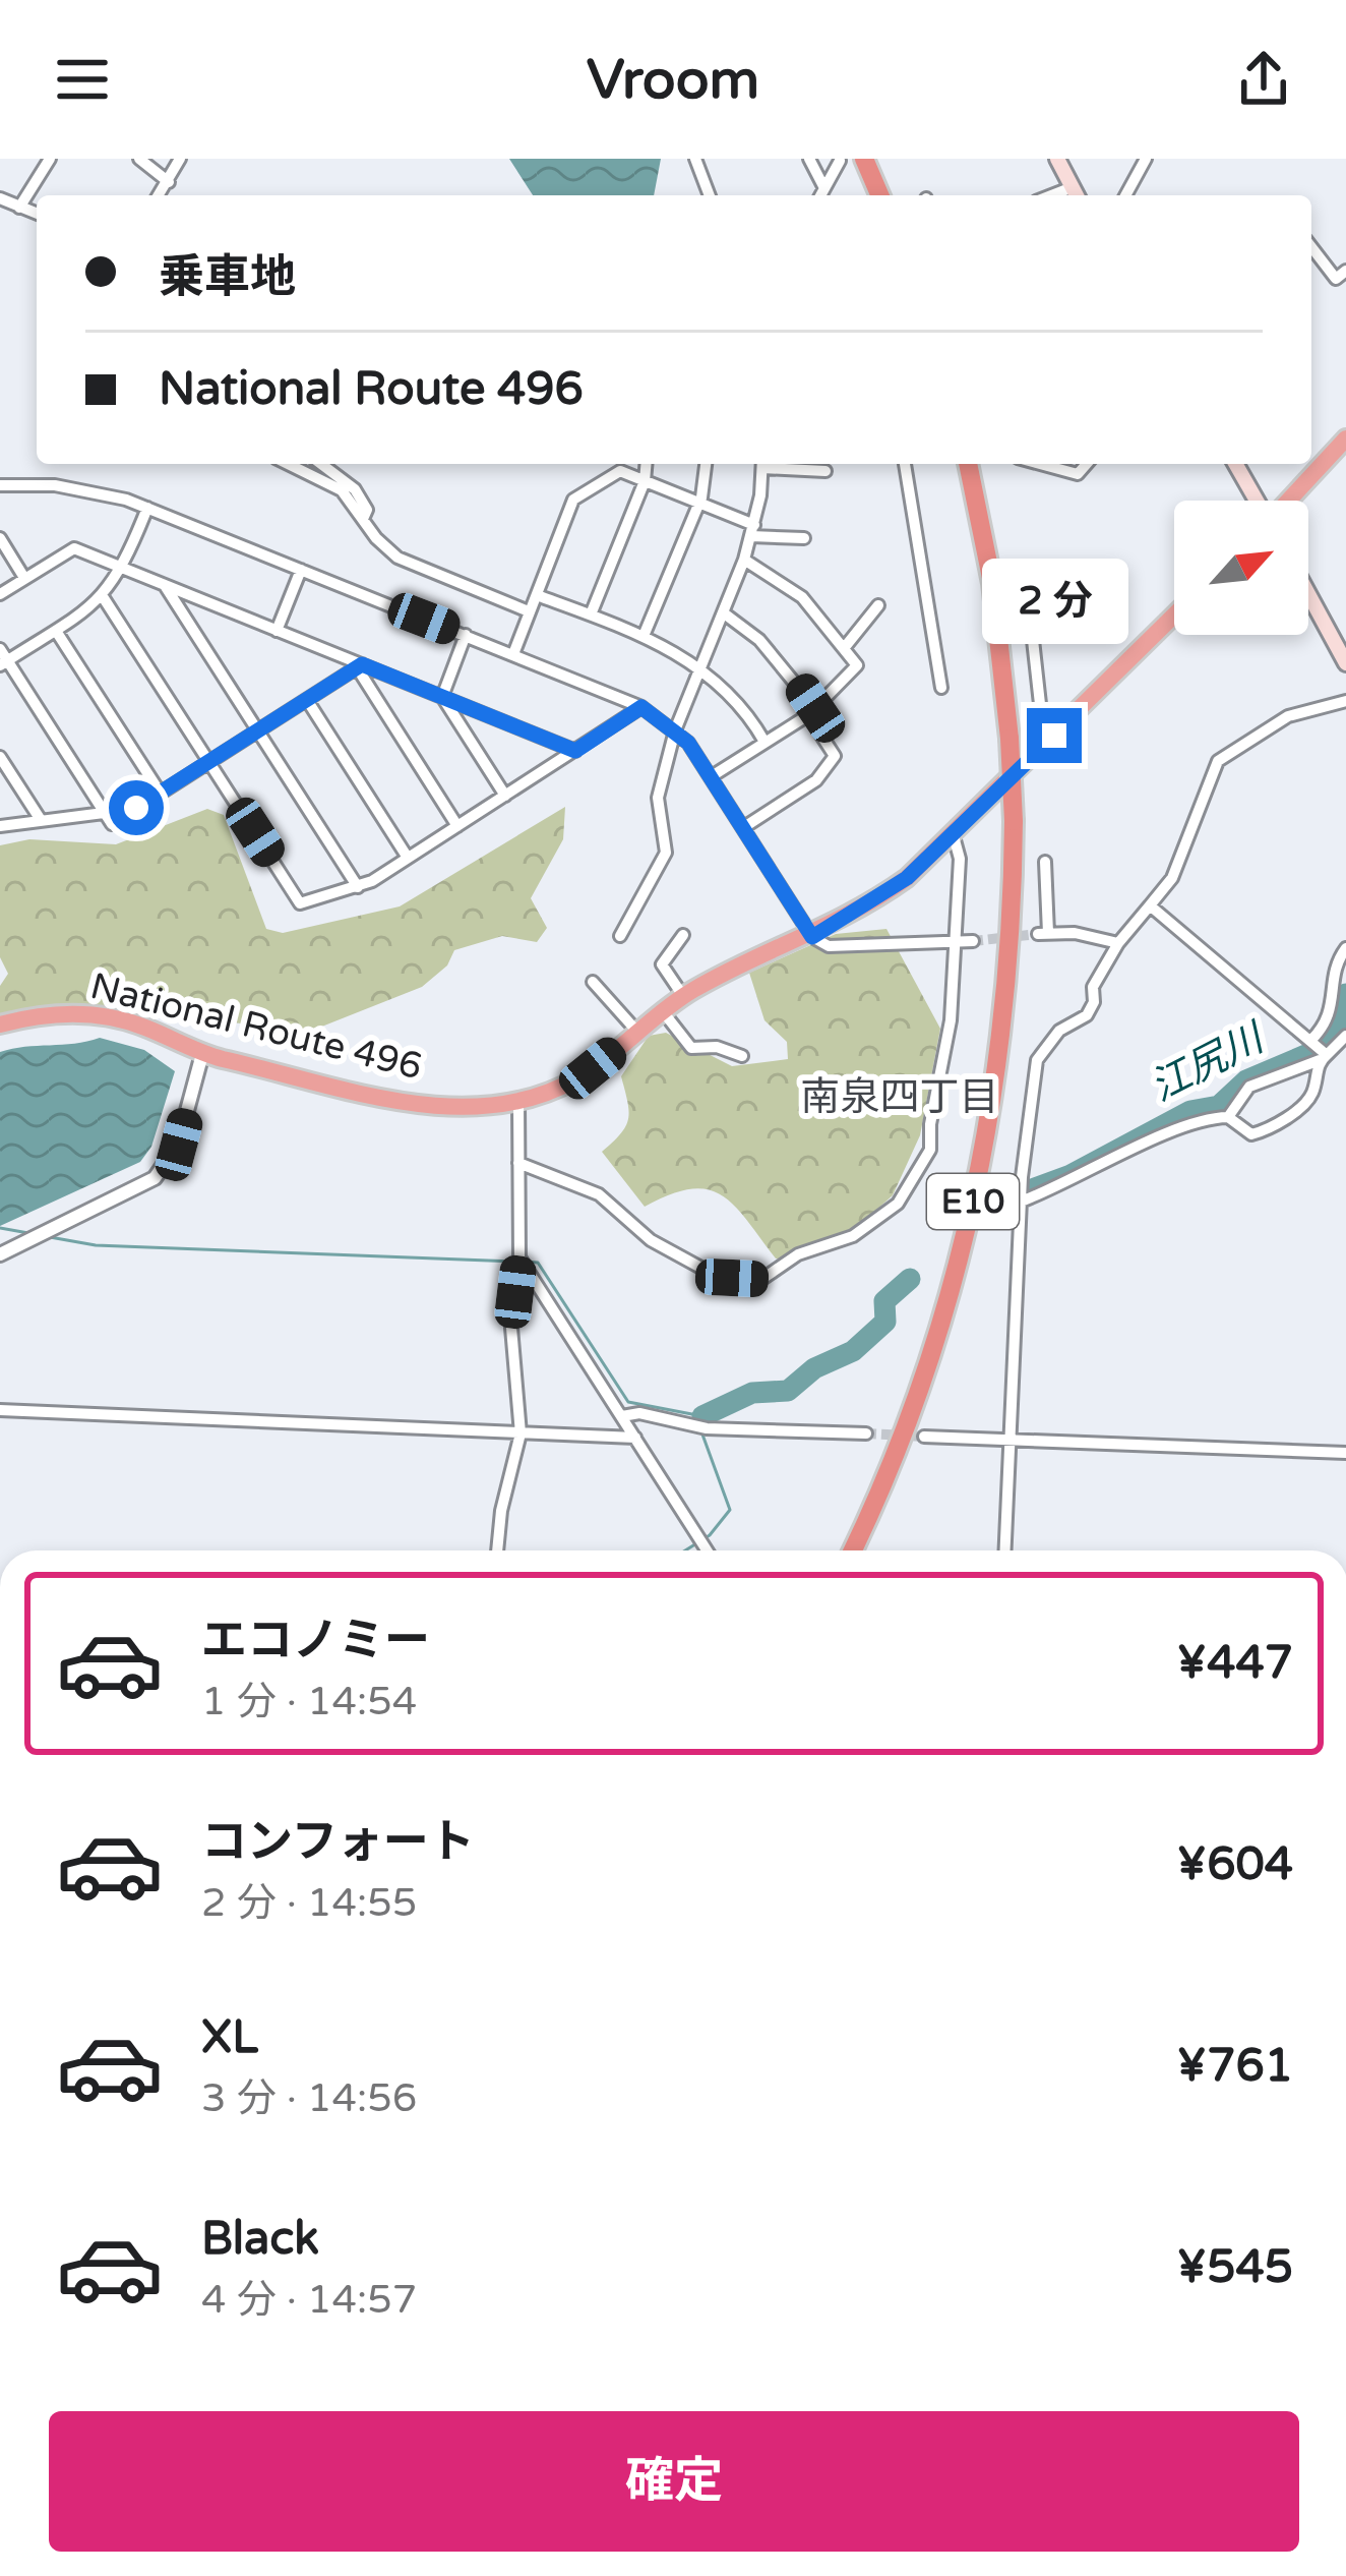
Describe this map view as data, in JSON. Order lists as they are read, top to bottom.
{
  "streets": {
    "highway": ["National Route 496", "E10"]
  },
  "districts": ["南泉四丁目"],
  "water": ["江尻川"],
  "north": "top right",
  "page": {
    "header": "Vroom",
    "banner": ["乗車地", "National Route 496"],
    "bubble": "2 分",
    "list": [
      {
        "name": "エコノミー",
        "note": "1 分 · 14:54",
        "value": "¥447"
      },
      {
        "name": "コンフォート",
        "note": "2 分 · 14:55",
        "value": "¥604"
      },
      {
        "name": "XL",
        "note": "3 分 · 14:56",
        "value": "¥761"
      },
      {
        "name": "Black",
        "note": "4 分 · 14:57",
        "value": "¥545"
      }
    ],
    "buttons": "確定"
  }
}
